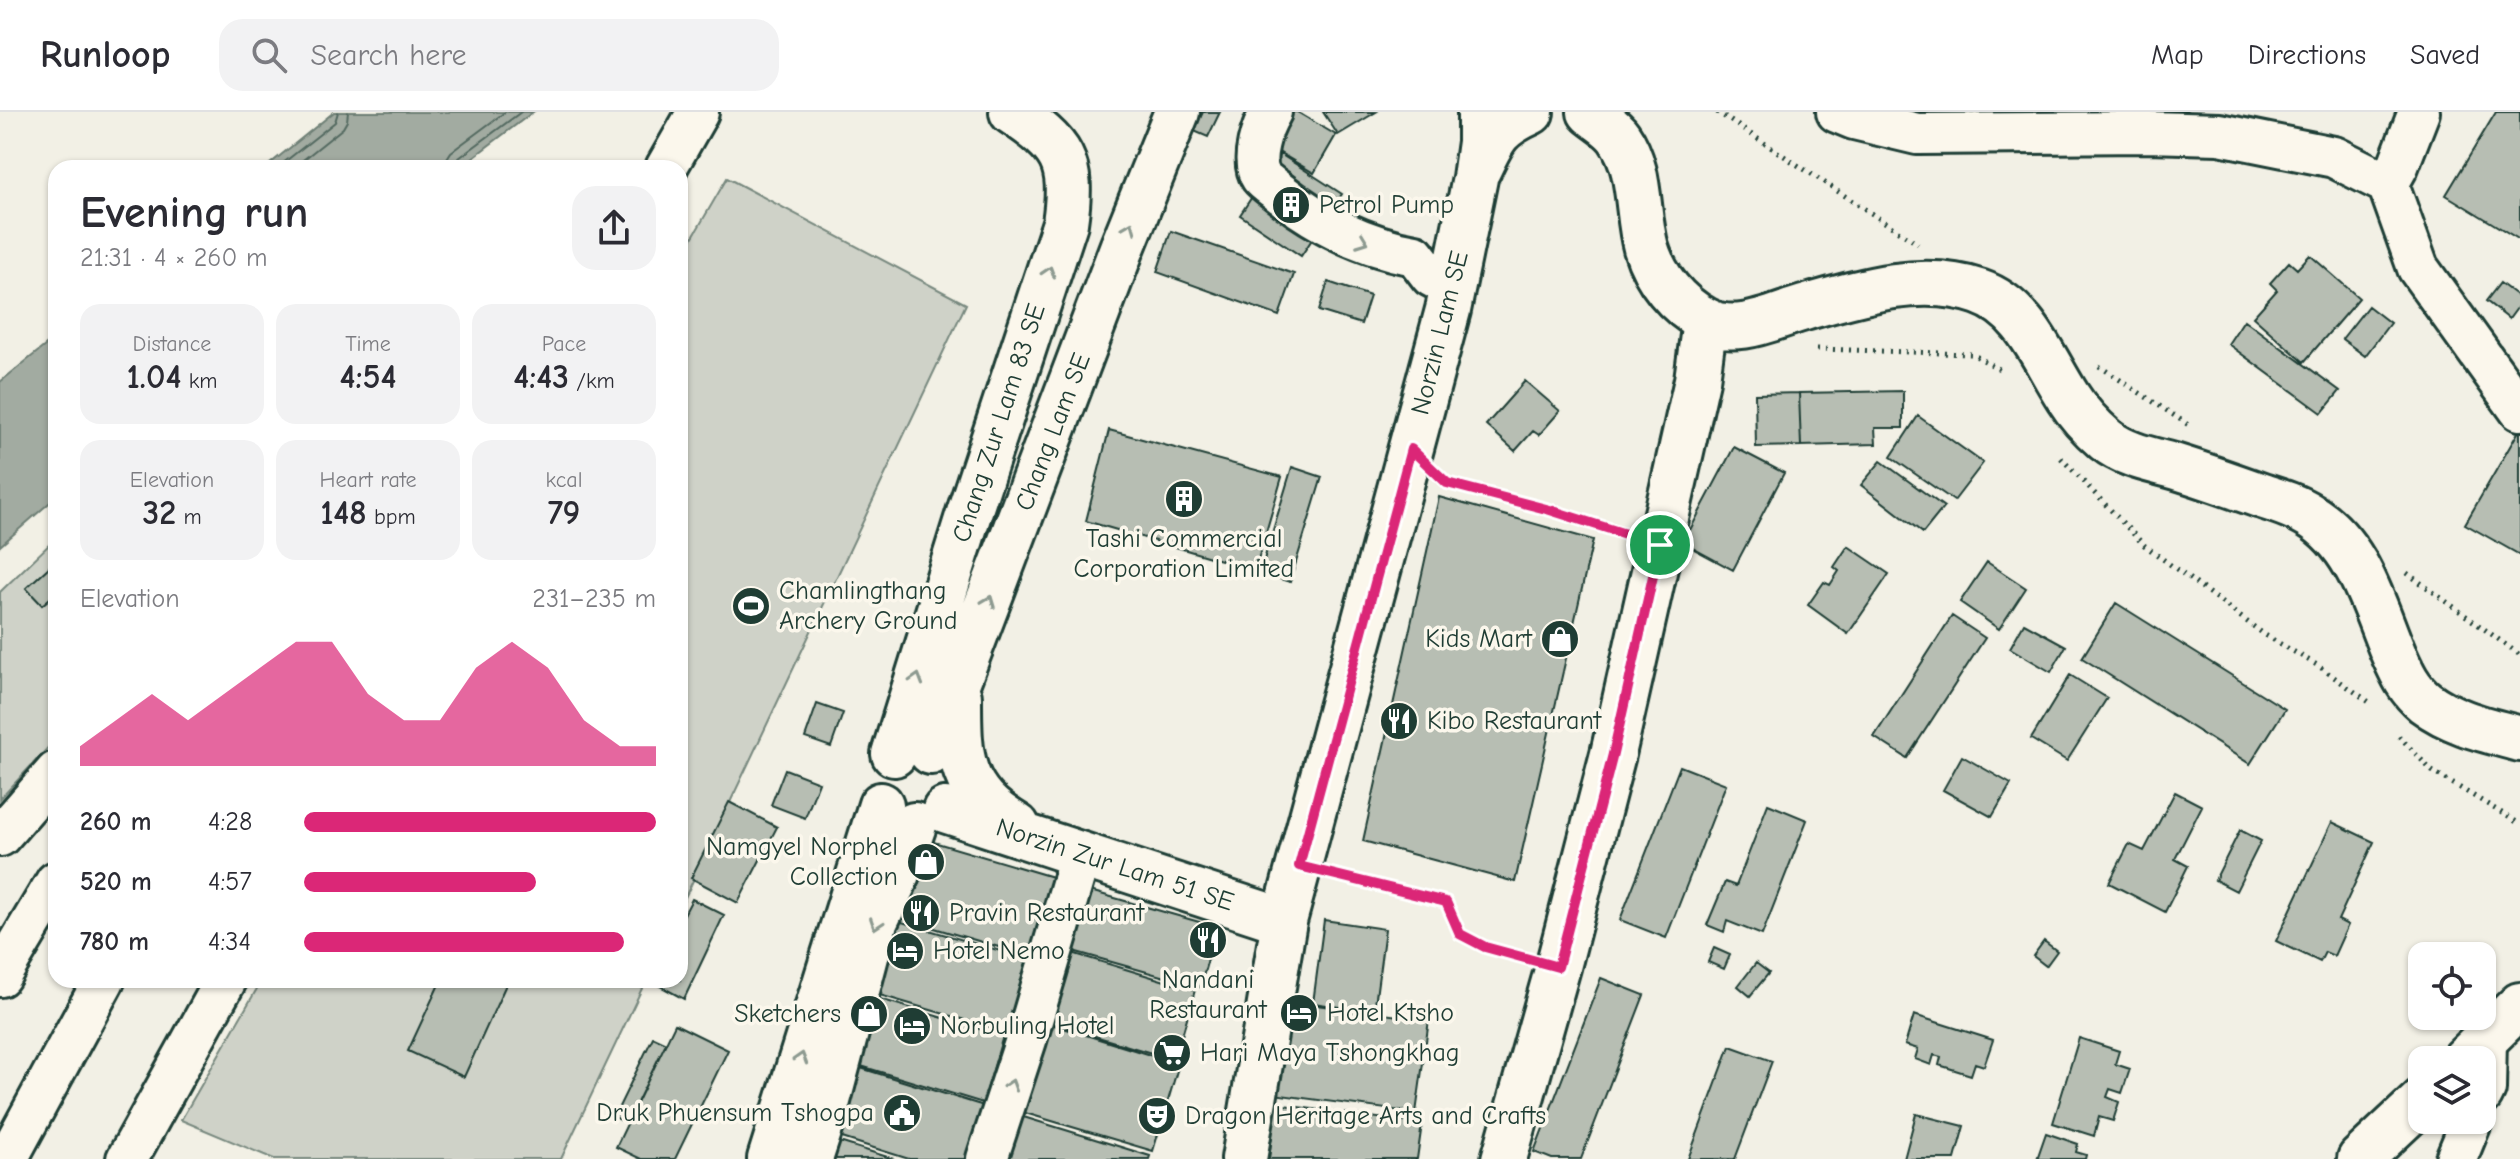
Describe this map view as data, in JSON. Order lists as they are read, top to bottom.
{
  "streets": {
    "main road": [
      "Norzin Lam SE",
      "Chang Zur Lam 83 SE",
      "Chang Lam SE",
      "Norzin Zur Lam 51 SE"
    ]
  },
  "crossings": [
    ["Norzin Lam SE", "Norzin Zur Lam 51 SE"],
    ["Chang Zur Lam 83 SE", "Chang Lam SE"],
    ["Chang Zur Lam 83 SE", "Norzin Zur Lam 51 SE"],
    ["Chang Lam SE", "Norzin Zur Lam 51 SE"]
  ],
  "one_way": ["Chang Zur Lam 83 SE", "Chang Lam SE"],
  "places": {
    "building": ["Petrol Pump", "Tashi Commercial Corporation Limited"],
    "sports": ["Chamlingthang Archery Ground"],
    "shop": ["Kids Mart", "Namgyel Norphel Collection", "Sketchers"],
    "restaurant": ["Kibo Restaurant", "Pravin Restaurant", "Nandani Restaurant"],
    "hotel": ["Hotel Nemo", "Hotel Ktsho", "Norbuling Hotel"],
    "supermarket": ["Hari Maya Tshongkhag"],
    "public building": ["Druk Phuensum Tshogpa"],
    "theatre": ["Dragon Heritage Arts and Crafts"]
  },
  "page": {
    "header": "Runloop",
    "search": "Search here",
    "nav": ["Map", "Directions", "Saved"],
    "heading": ["Evening run", "21:31 · 4 × 260 m"],
    "stats": [
      ["Distance", "1.04 km"],
      ["Time", "4:54"],
      ["Pace", "4:43 /km"],
      ["Elevation", "32 m"],
      ["Heart rate", "148 bpm"],
      ["kcal", "79"]
    ],
    "chart": ["Elevation", "231–235 m"],
    "list": [
      {
        "name": "260 m",
        "note": "4:28"
      },
      {
        "name": "520 m",
        "note": "4:57"
      },
      {
        "name": "780 m",
        "note": "4:34"
      }
    ]
  }
}
